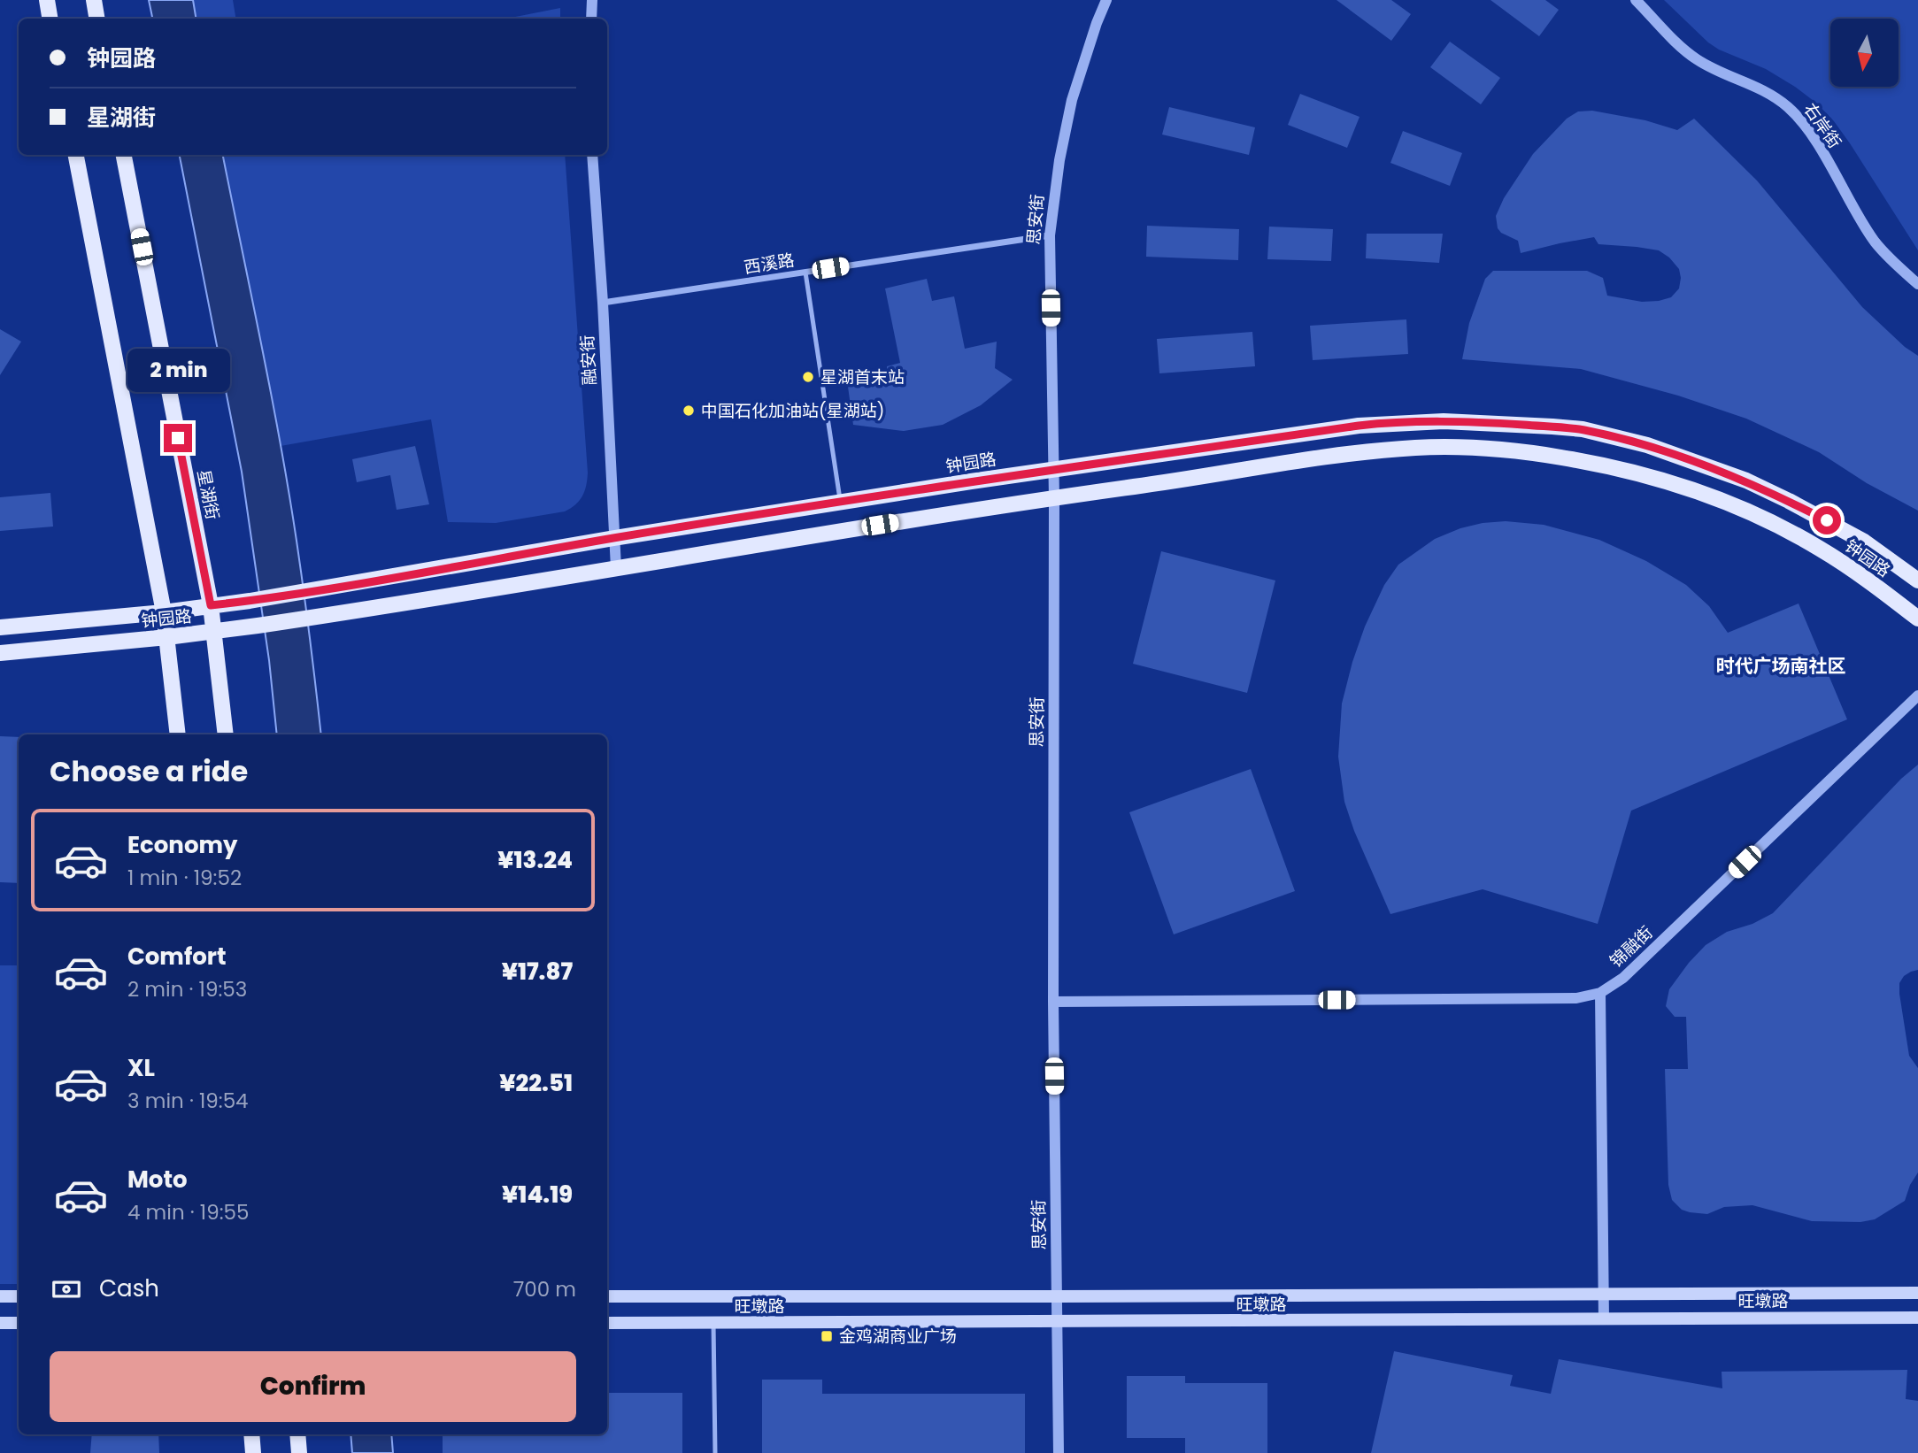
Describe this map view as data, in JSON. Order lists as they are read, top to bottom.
{
  "streets": {
    "main road": ["钟园路", "星湖街", "旺墩路"],
    "street": [
      "右岸街",
      "思安街",
      "西溪路",
      "融安街",
      "锦融街"
    ]
  },
  "crossings": [
    ["思安街", "西溪路"],
    ["思安街", "钟园路"],
    ["思安街", "旺墩路"],
    ["西溪路", "融安街"],
    ["融安街", "钟园路"],
    ["钟园路", "星湖街"]
  ],
  "districts": ["时代广场南社区"],
  "places": {
    "other": ["星湖首末站", "中国石化加油站(星湖站)"],
    "transit": ["金鸡湖商业广场"]
  },
  "north": "bottom",
  "page": {
    "banner": ["钟园路", "星湖街"],
    "bubble": "2 min",
    "heading": "Choose a ride",
    "list": [
      {
        "name": "Economy",
        "note": "1 min · 19:52",
        "value": "¥13.24"
      },
      {
        "name": "Comfort",
        "note": "2 min · 19:53",
        "value": "¥17.87"
      },
      {
        "name": "XL",
        "note": "3 min · 19:54",
        "value": "¥22.51"
      },
      {
        "name": "Moto",
        "note": "4 min · 19:55",
        "value": "¥14.19"
      }
    ],
    "pay": ["Cash", "700 m"],
    "buttons": "Confirm"
  }
}
